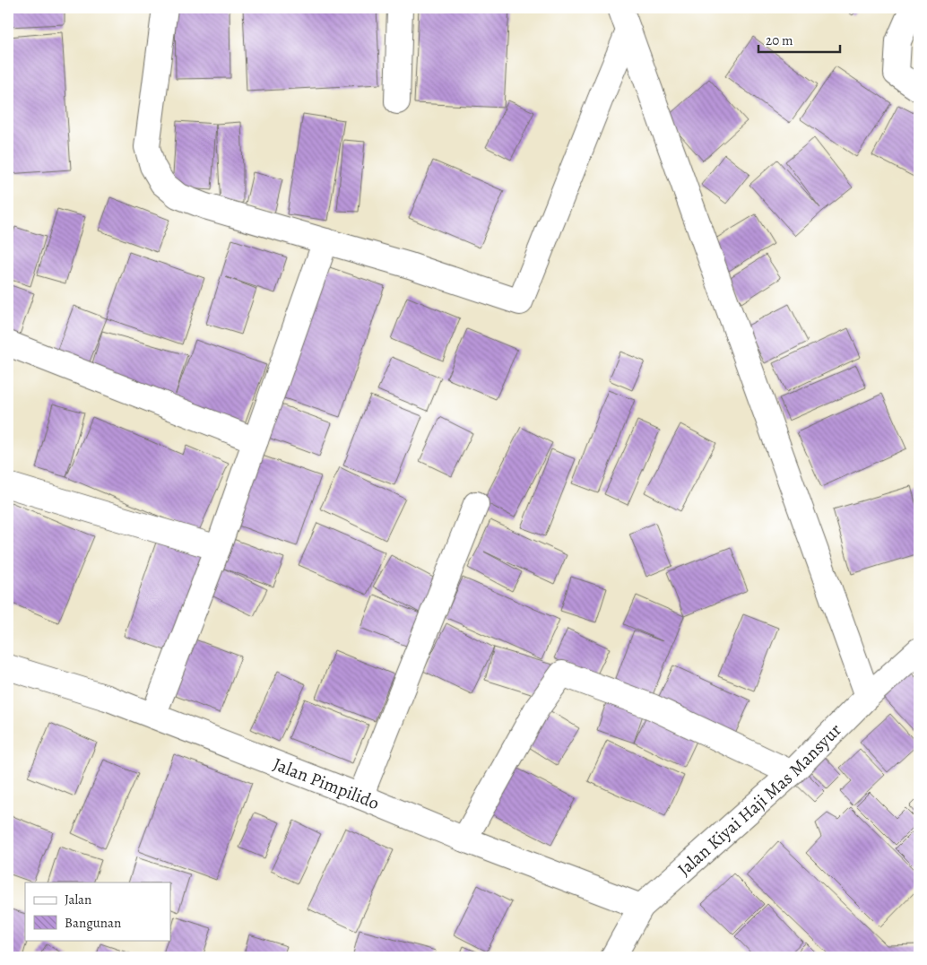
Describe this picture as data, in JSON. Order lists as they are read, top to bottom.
{
  "streets": {
    "street": ["Jalan Pimpilido", "Jalan Kiyai Haji Mas Mansyur"]
  },
  "crossings": [
    ["Jalan Pimpilido", "Jalan Kiyai Haji Mas Mansyur"]
  ],
  "legend": ["Jalan", "Bangunan"],
  "scale_bar": "20 m"
}
